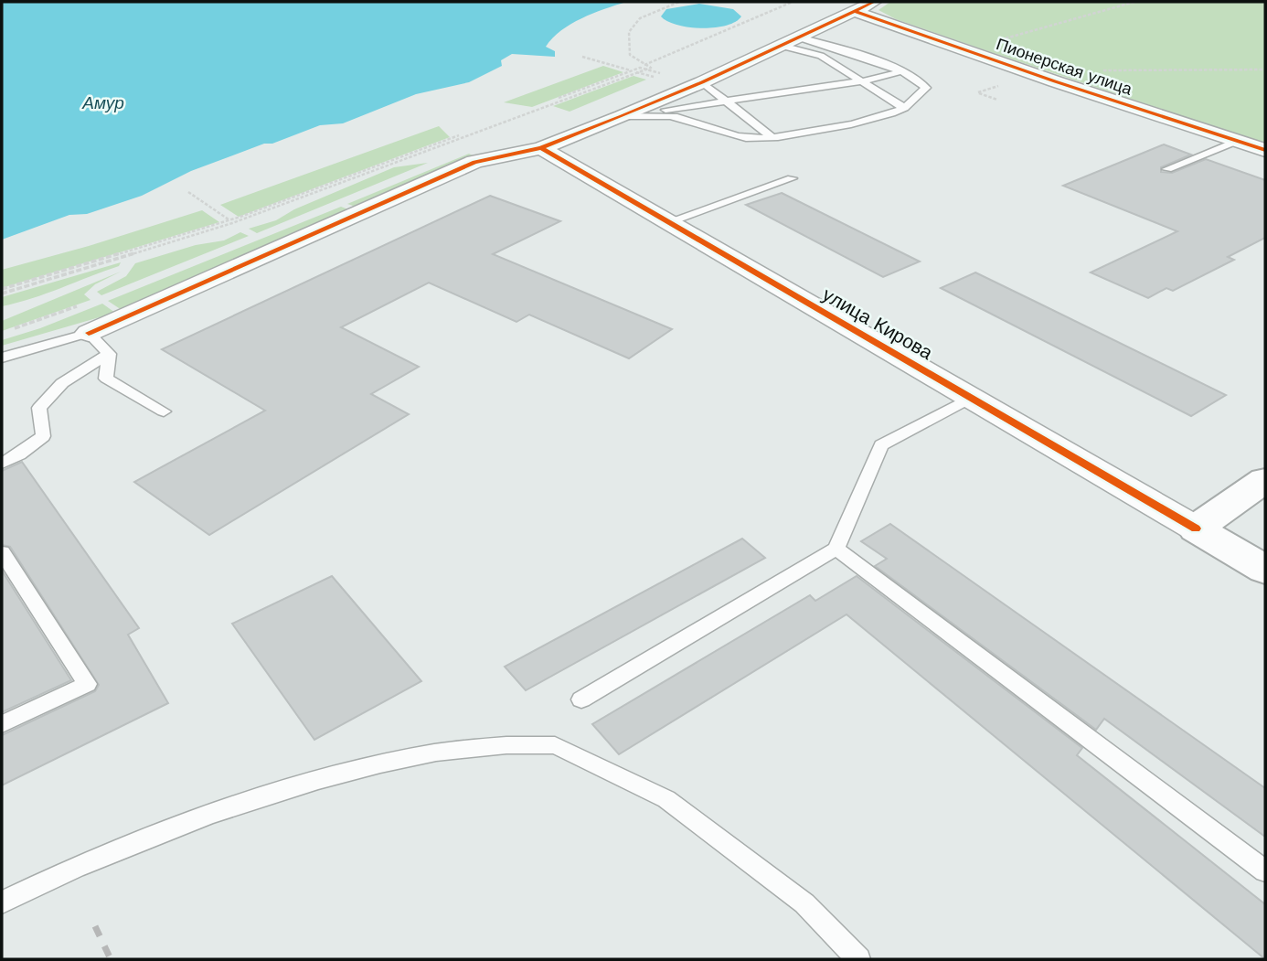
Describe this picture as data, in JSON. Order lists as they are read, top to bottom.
{
  "streets": {
    "main road": ["улица Кирова"],
    "street": ["Пионерская улица"]
  },
  "water": ["Амур"]
}
